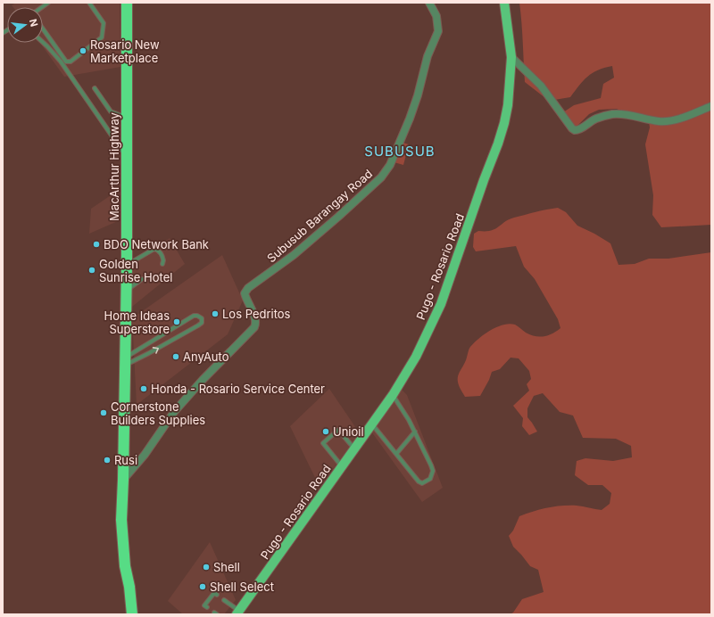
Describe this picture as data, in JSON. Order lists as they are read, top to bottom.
{
  "streets": {
    "highway": ["MacArthur Highway"],
    "main road": ["Pugo - Rosario Road"],
    "street": ["Subusub Barangay Road"]
  },
  "crossings": [
    ["MacArthur Highway", "Subusub Barangay Road"]
  ],
  "districts": ["SUBUSUB"],
  "places": [
    "Rosario New Marketplace",
    "BDO Network Bank",
    "Golden Sunrise Hotel",
    "Los Pedritos",
    "Home Ideas Superstore",
    "AnyAuto",
    "Honda - Rosario Service Center",
    "Cornerstone Builders Supplies",
    "Unioil",
    "Rusi",
    "Shell",
    "Shell Select"
  ],
  "north": "right"
}
